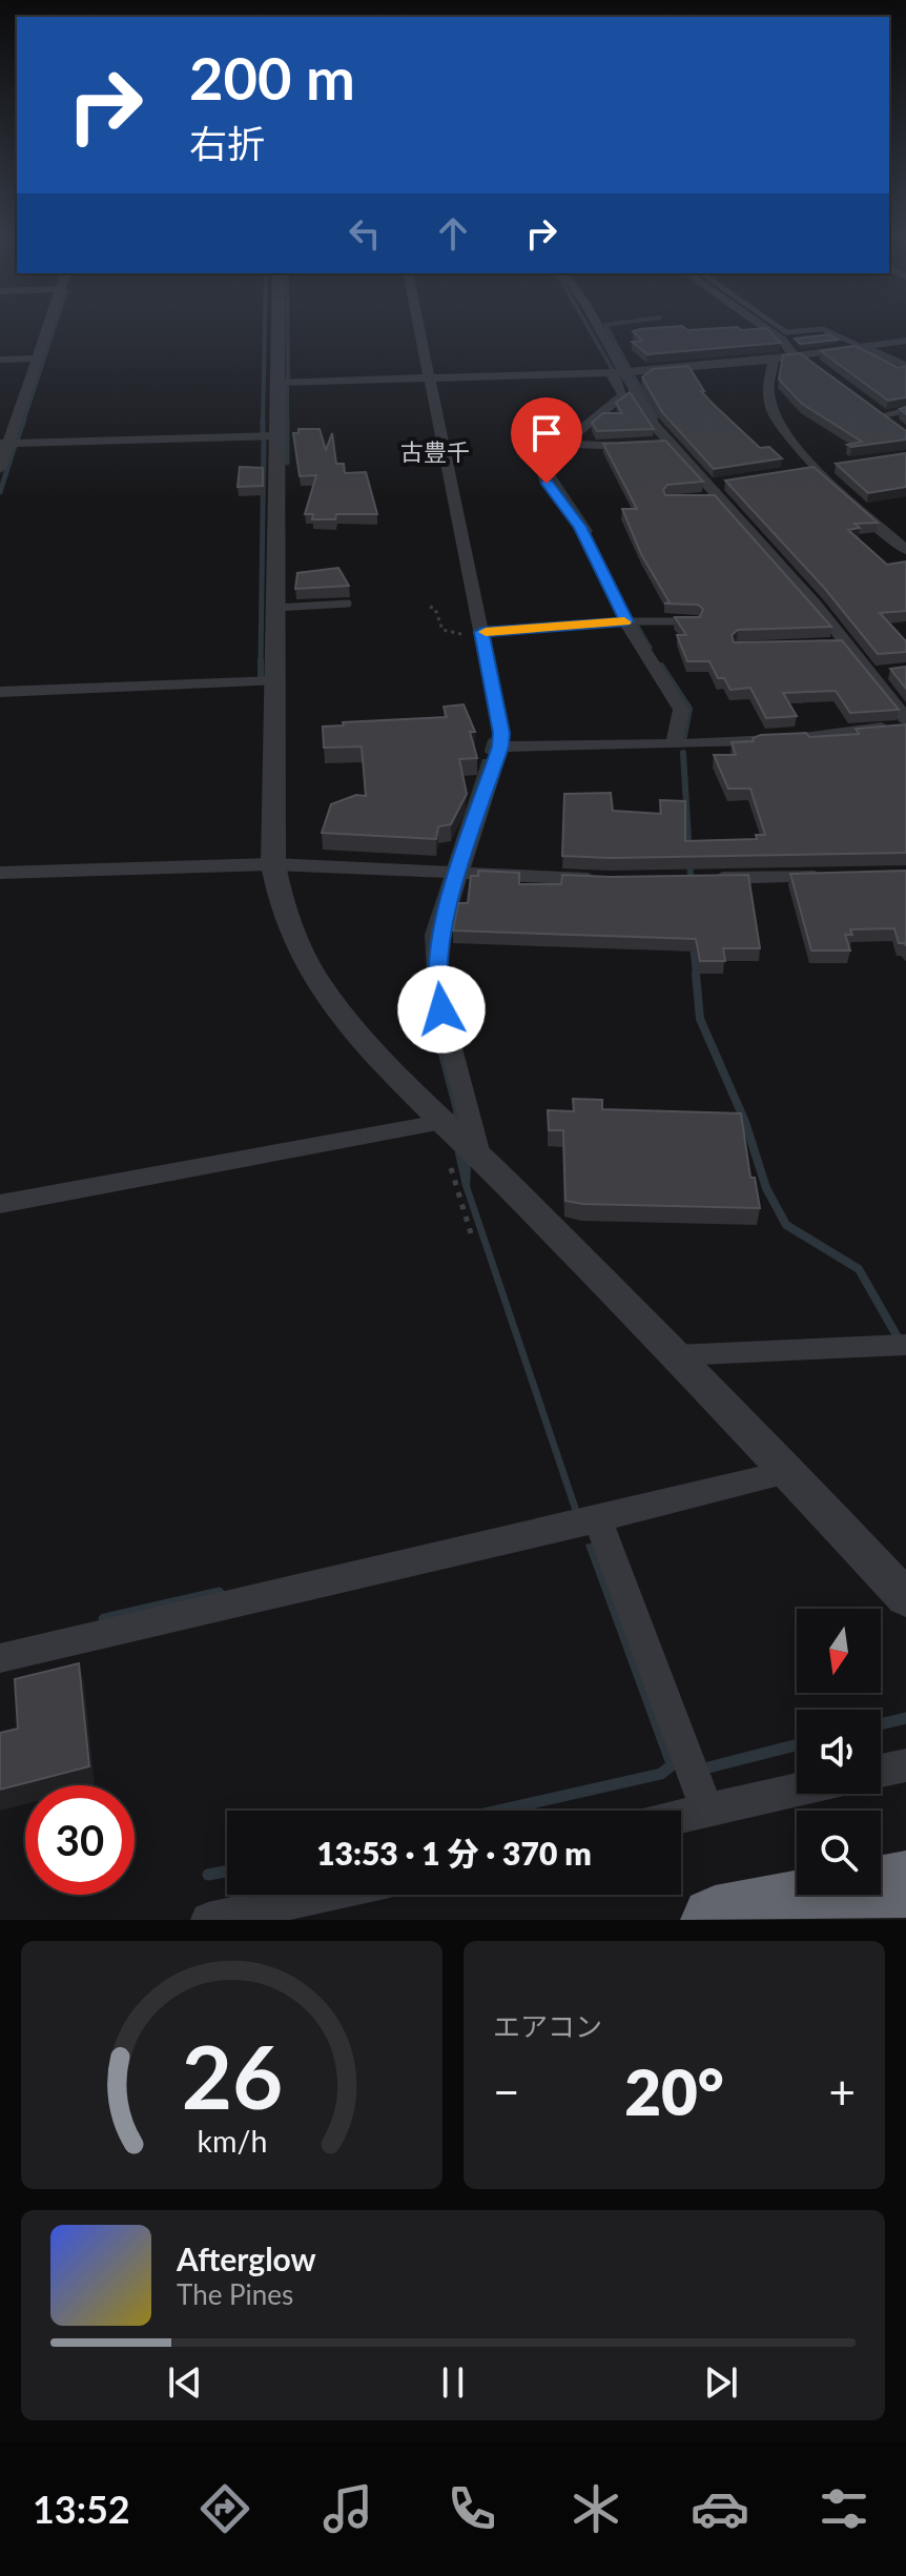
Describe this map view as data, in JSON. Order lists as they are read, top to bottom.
{
  "districts": ["古豊千"],
  "north": "bottom",
  "page": {
    "turn": ["200 m", "右折"],
    "limit": "30",
    "trip": "13:53 · 1 分 · 370 m",
    "tile": "エアコン",
    "heat": ["−", "20°", "+"],
    "song": ["Afterglow", "The Pines"],
    "tabs": "13:52",
    "gauge": ["26", "km/h"]
  }
}
